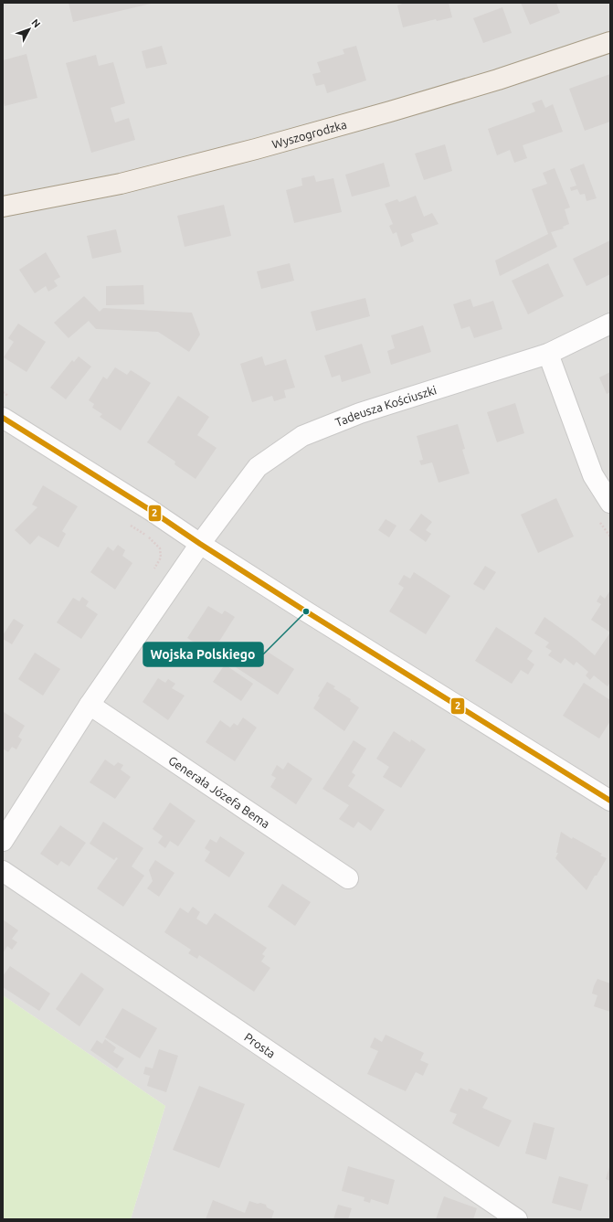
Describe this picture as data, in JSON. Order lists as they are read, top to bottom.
{
  "streets": {
    "main road": ["Wyszogrodzka"],
    "street": ["Tadeusza Kościuszki", "Generała Józefa Bema", "Prosta"]
  },
  "crossings": [
    ["Tadeusza Kościuszki", "Generała Józefa Bema"]
  ],
  "places": ["Wojska Polskiego"],
  "lines": ["transit line 2"],
  "north": "top right"
}
